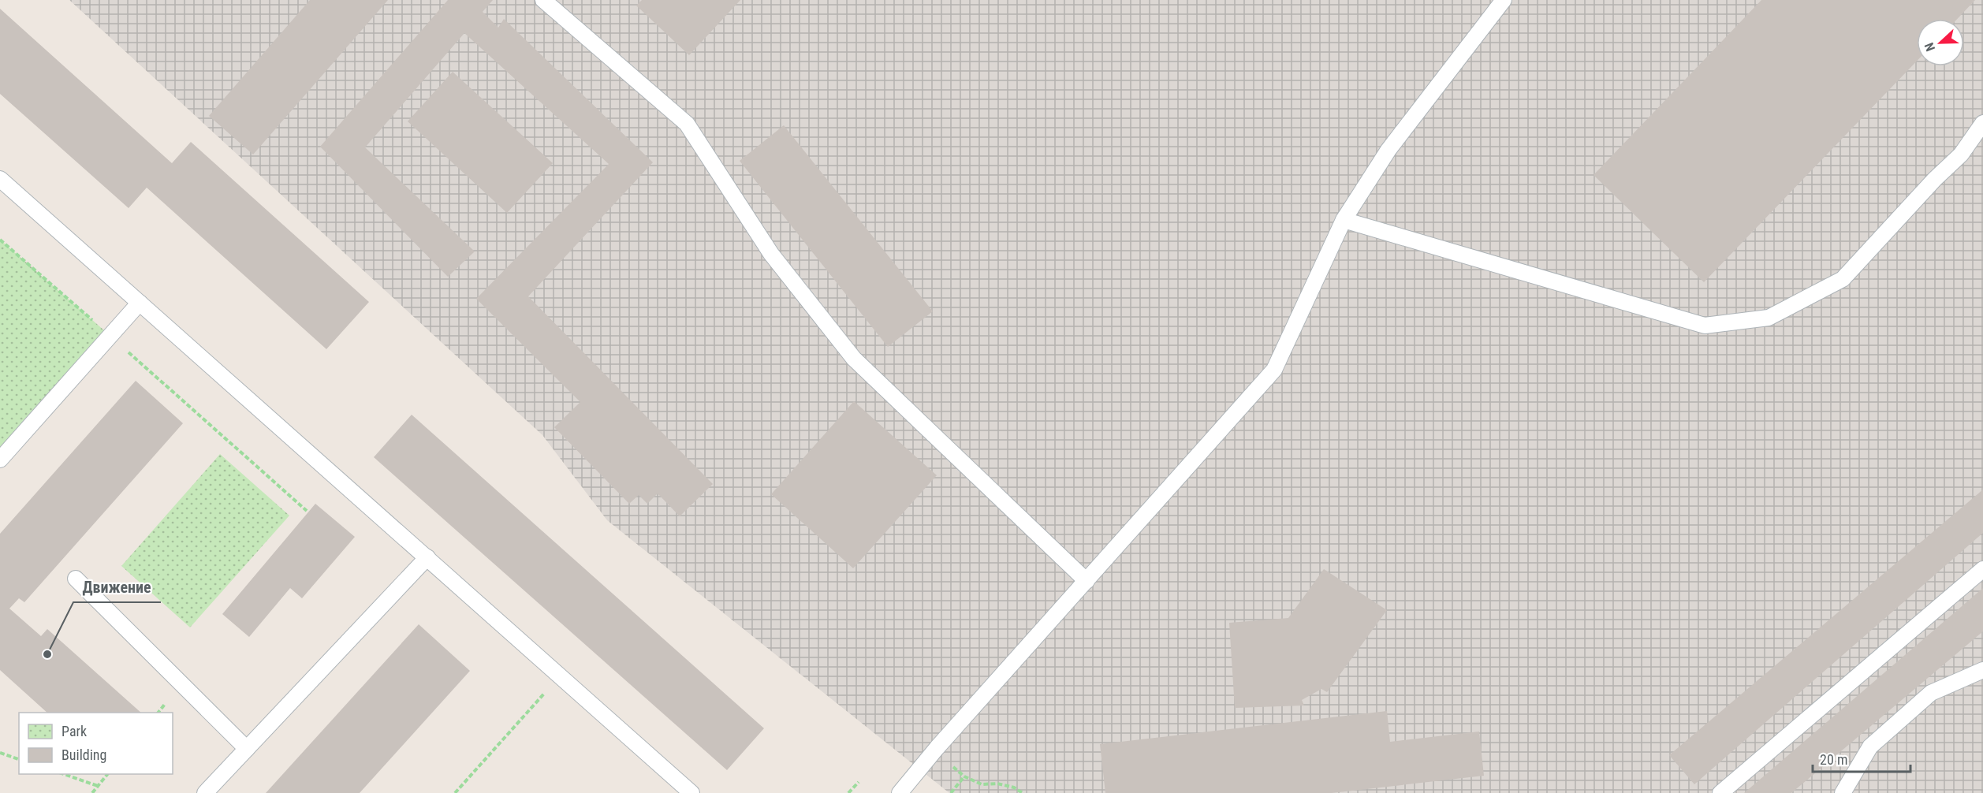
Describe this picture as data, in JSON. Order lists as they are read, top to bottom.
{
  "places": ["Движение"],
  "legend": ["Park", "Building"],
  "scale_bar": "20 m",
  "north": "left"
}
